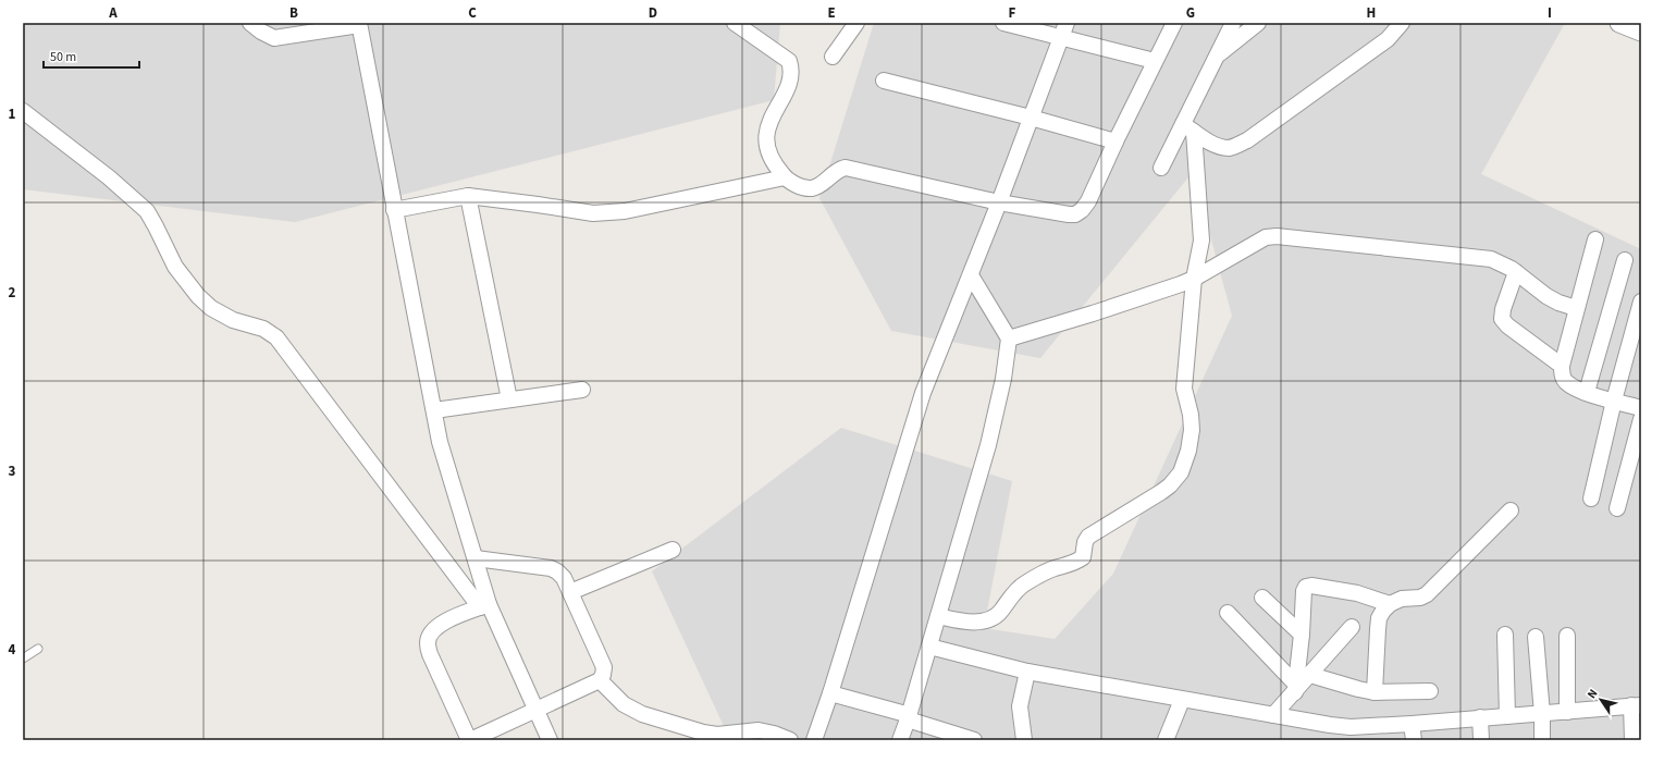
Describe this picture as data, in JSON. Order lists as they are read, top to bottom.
{
  "scale_bar": "50 m",
  "north": "top left",
  "grid": {
    "columns": [
      "A",
      "B",
      "C",
      "D",
      "E",
      "F",
      "G",
      "H",
      "I"
    ],
    "rows": [
      "1",
      "2",
      "3",
      "4"
    ]
  }
}
